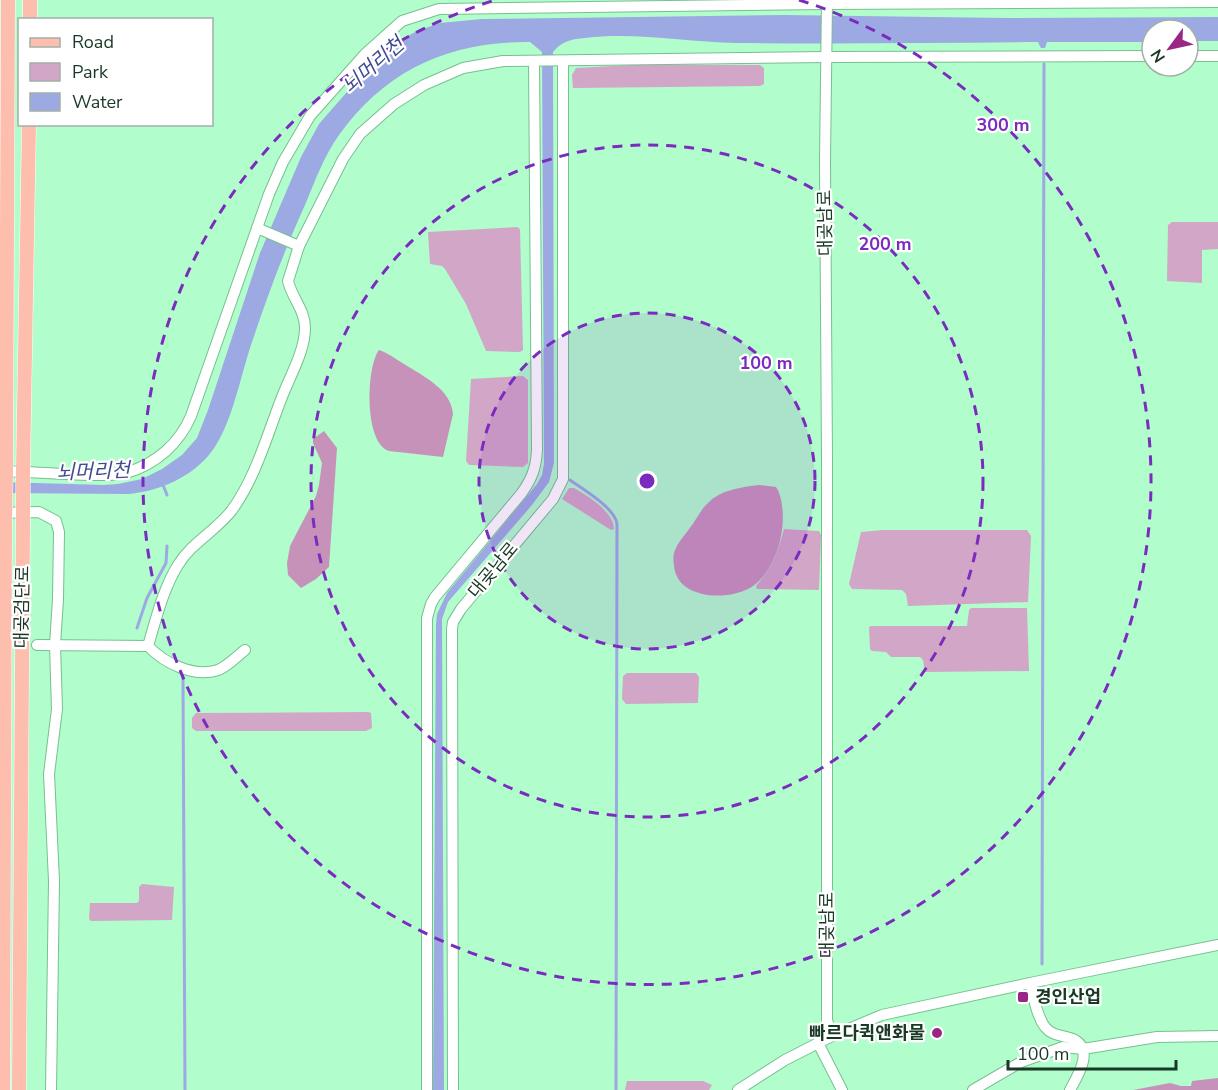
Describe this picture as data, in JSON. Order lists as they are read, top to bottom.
{
  "streets": {
    "main road": ["대곶검단로"],
    "street": ["대곶남로"]
  },
  "water": ["뇌머리천"],
  "places": {
    "transit": ["경인산업"],
    "other": ["빠르다퀵앤화물"]
  },
  "legend": ["Road", "Park", "Water"],
  "scale_bar": "100 m",
  "north": "bottom left",
  "rings": ["300 m", "200 m", "100 m"]
}
